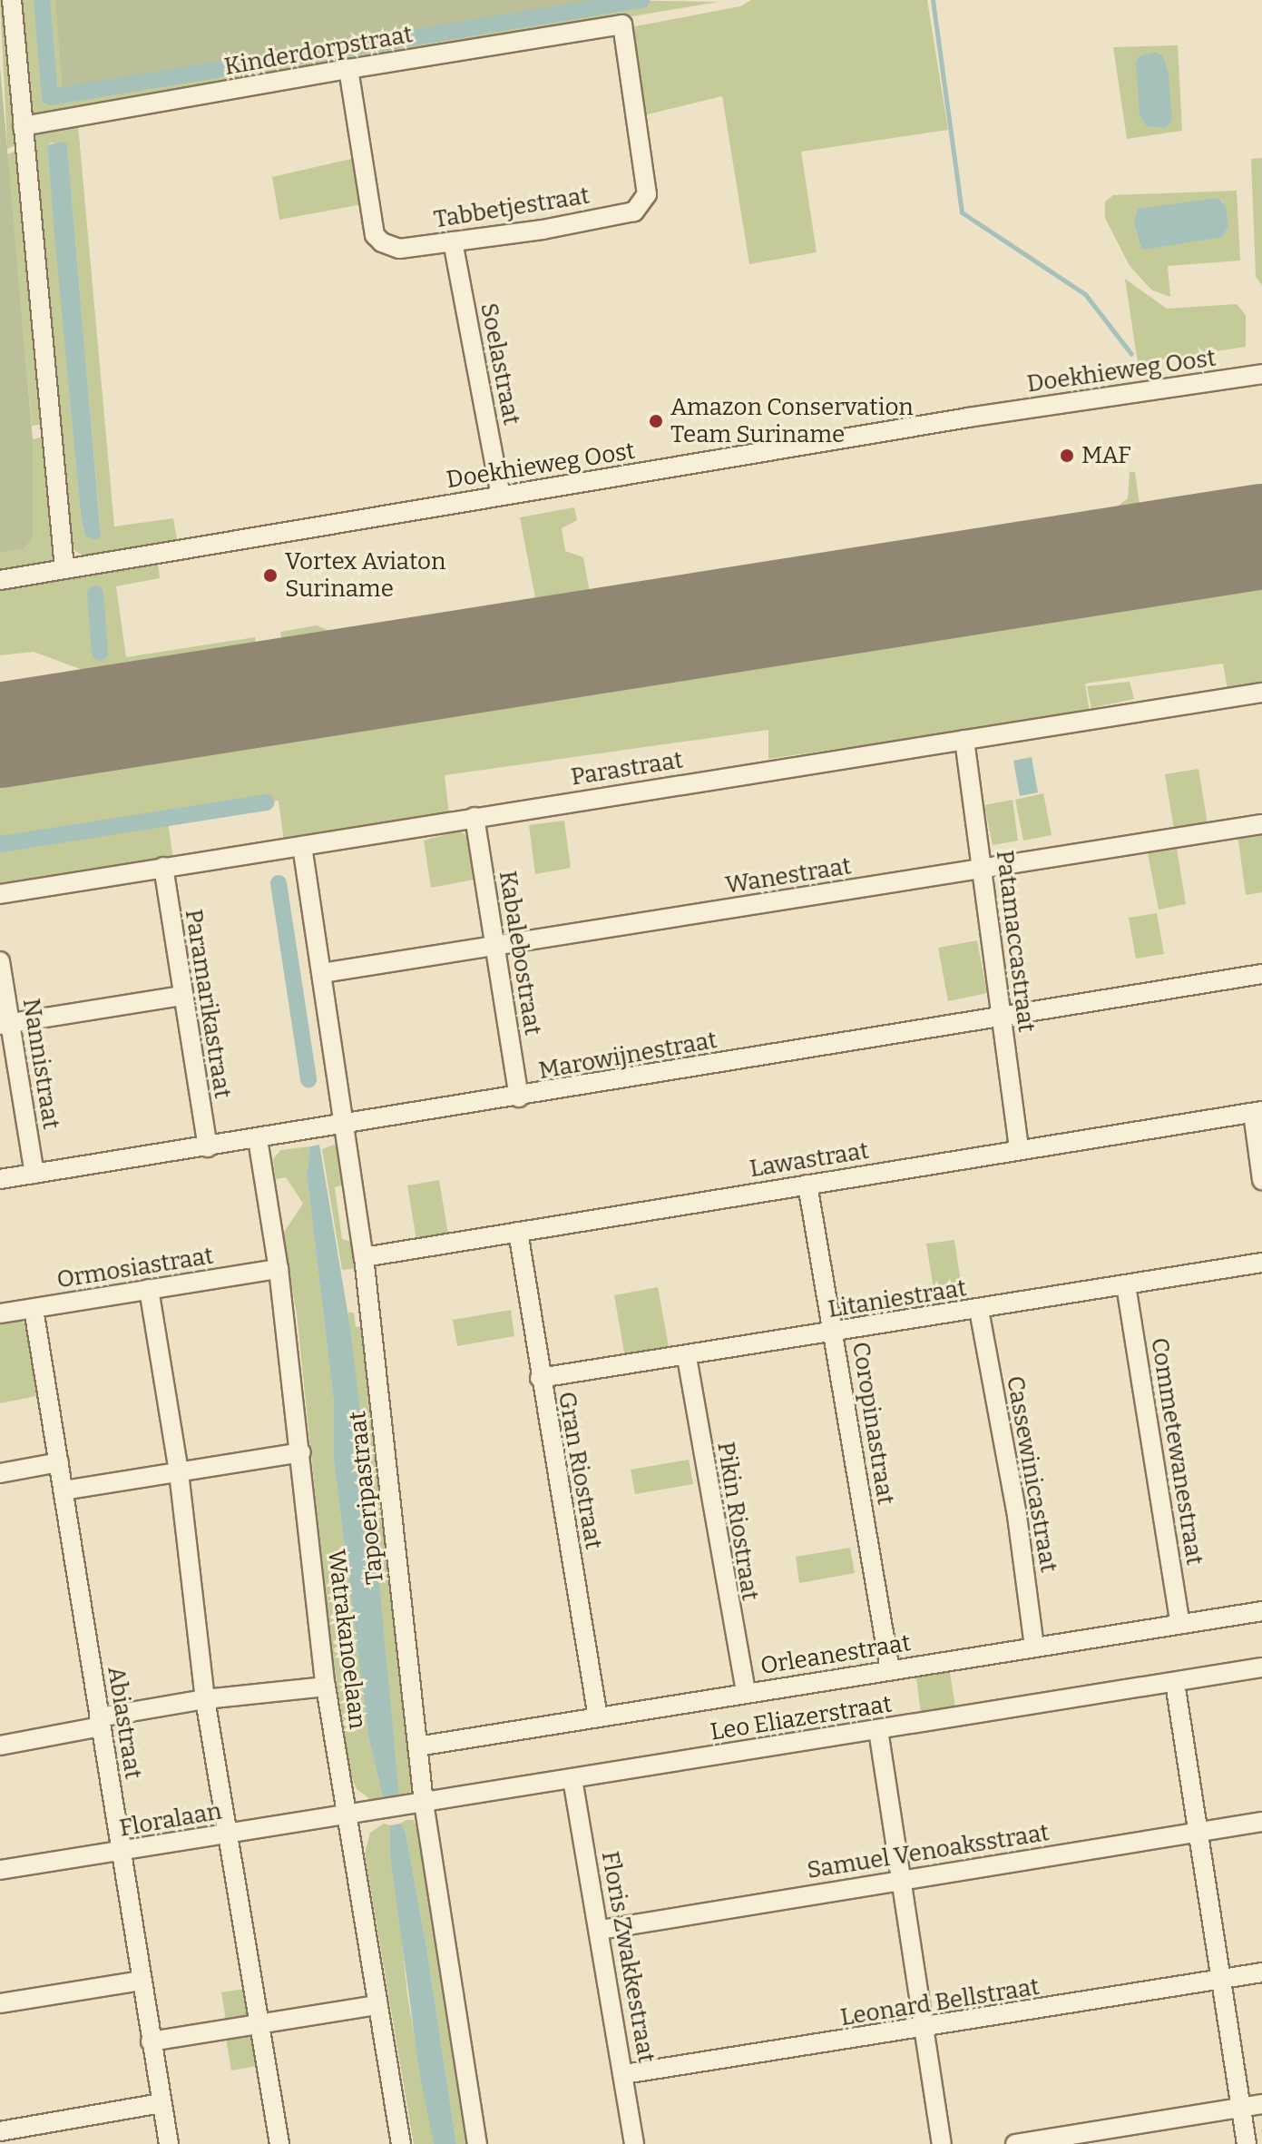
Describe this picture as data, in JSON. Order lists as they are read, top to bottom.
{
  "streets": {
    "street": [
      "Kinderdorpstraat",
      "Tabbetjestraat",
      "Soelastraat",
      "Doekhieweg Oost",
      "Parastraat",
      "Wanestraat",
      "Patamaccastraat",
      "Kabalebostraat",
      "Paramarikastraat",
      "Marowijnestraat",
      "Nannistraat",
      "Lawastraat",
      "Ormosiastraat",
      "Litaniestraat",
      "Coropinastraat",
      "Commetewanestraat",
      "Gran Riostraat",
      "Cassewinicastraat",
      "Tapoeripastraat",
      "Pikin Riostraat",
      "Watrakanoelaan",
      "Orleanestraat",
      "Leo Eliazerstraat",
      "Abiastraat",
      "Floralaan",
      "Samuel Venoaksstraat",
      "Floris Zwakkestraat",
      "Leonard Bellstraat"
    ]
  },
  "crossings": [
    ["Kinderdorpstraat", "Tabbetjestraat"],
    ["Tabbetjestraat", "Soelastraat"],
    ["Soelastraat", "Doekhieweg Oost"],
    ["Parastraat", "Patamaccastraat"],
    ["Parastraat", "Kabalebostraat"],
    ["Parastraat", "Paramarikastraat"],
    ["Parastraat", "Tapoeripastraat"],
    ["Wanestraat", "Patamaccastraat"],
    ["Wanestraat", "Kabalebostraat"],
    ["Wanestraat", "Tapoeripastraat"],
    ["Patamaccastraat", "Marowijnestraat"],
    ["Patamaccastraat", "Lawastraat"],
    ["Kabalebostraat", "Marowijnestraat"],
    ["Paramarikastraat", "Marowijnestraat"],
    ["Marowijnestraat", "Nannistraat"],
    ["Marowijnestraat", "Tapoeripastraat"],
    ["Marowijnestraat", "Watrakanoelaan"],
    ["Lawastraat", "Coropinastraat"],
    ["Lawastraat", "Gran Riostraat"],
    ["Lawastraat", "Tapoeripastraat"],
    ["Ormosiastraat", "Watrakanoelaan"],
    ["Ormosiastraat", "Abiastraat"],
    ["Litaniestraat", "Coropinastraat"],
    ["Litaniestraat", "Commetewanestraat"],
    ["Litaniestraat", "Gran Riostraat"],
    ["Litaniestraat", "Cassewinicastraat"],
    ["Litaniestraat", "Pikin Riostraat"],
    ["Coropinastraat", "Orleanestraat"],
    ["Commetewanestraat", "Orleanestraat"],
    ["Gran Riostraat", "Orleanestraat"],
    ["Cassewinicastraat", "Orleanestraat"],
    ["Tapoeripastraat", "Orleanestraat"],
    ["Tapoeripastraat", "Leo Eliazerstraat"],
    ["Pikin Riostraat", "Orleanestraat"],
    ["Watrakanoelaan", "Leo Eliazerstraat"],
    ["Watrakanoelaan", "Floralaan"],
    ["Leo Eliazerstraat", "Floralaan"],
    ["Leo Eliazerstraat", "Floris Zwakkestraat"],
    ["Abiastraat", "Floralaan"],
    ["Samuel Venoaksstraat", "Floris Zwakkestraat"],
    ["Floris Zwakkestraat", "Leonard Bellstraat"]
  ],
  "places": ["Amazon Conservation Team Suriname", "MAF", "Vortex Aviaton Suriname"]
}
